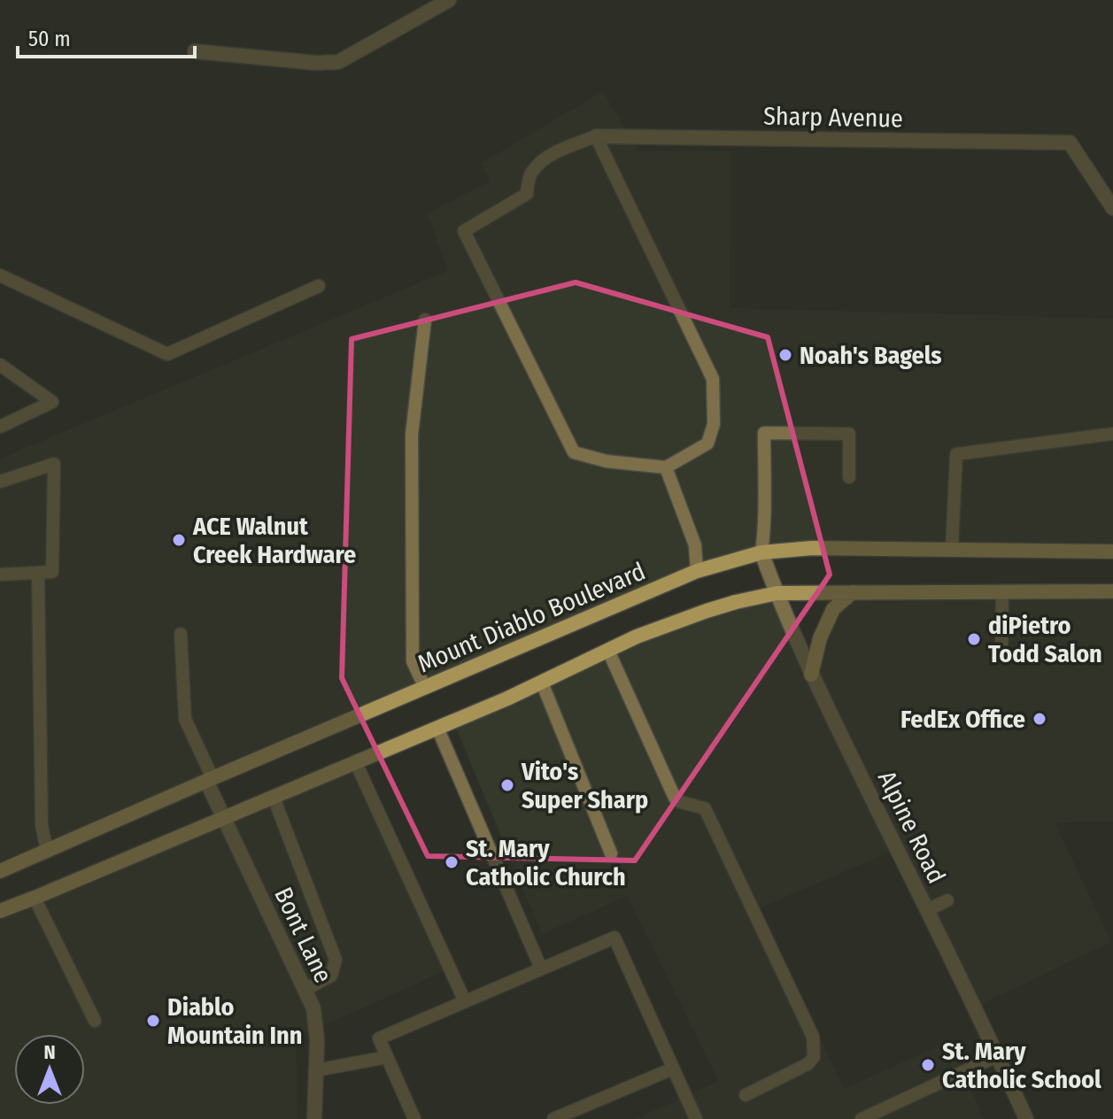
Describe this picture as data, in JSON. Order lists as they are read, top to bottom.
{
  "streets": {
    "main road": ["Mount Diablo Boulevard"],
    "street": ["Sharp Avenue", "Alpine Road", "Bont Lane"]
  },
  "crossings": [
    ["Mount Diablo Boulevard", "Alpine Road"],
    ["Mount Diablo Boulevard", "Bont Lane"]
  ],
  "places": [
    "Noah's Bagels",
    "ACE Walnut Creek Hardware",
    "diPietro Todd Salon",
    "FedEx Office",
    "Vito's Super Sharp",
    "St. Mary Catholic Church",
    "Diablo Mountain Inn",
    "St. Mary Catholic School"
  ],
  "scale_bar": "50 m",
  "north": "top"
}
